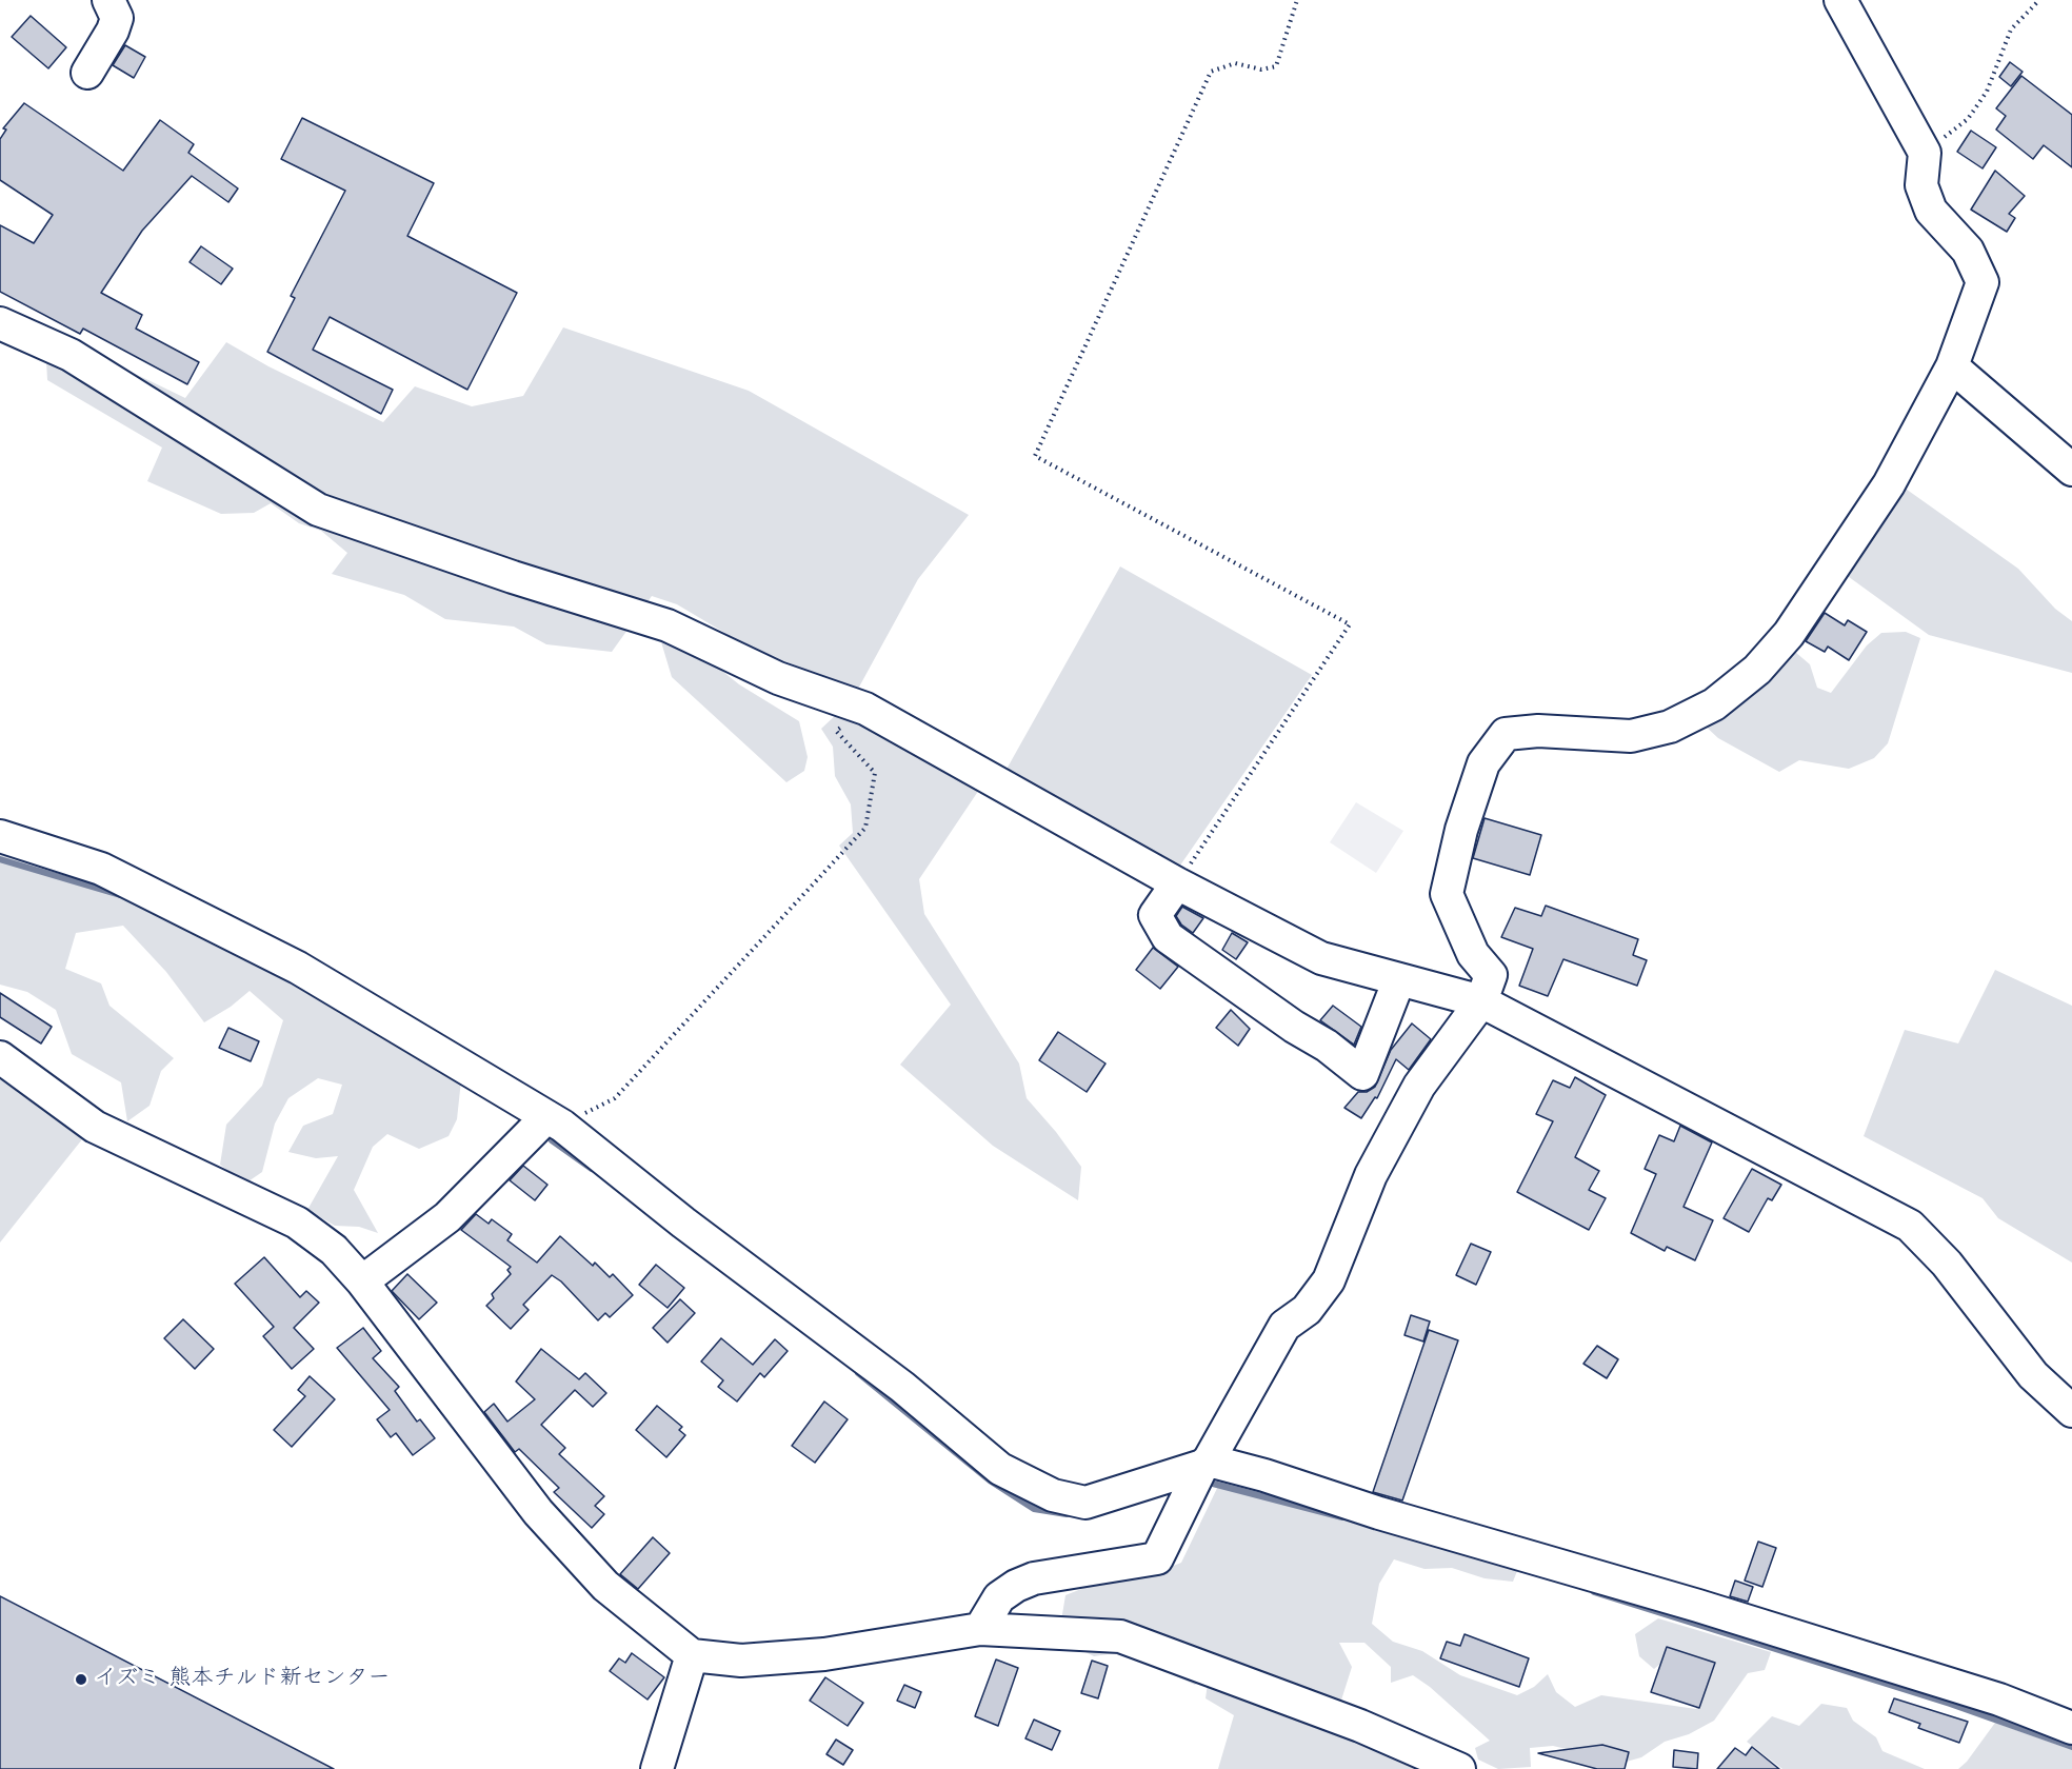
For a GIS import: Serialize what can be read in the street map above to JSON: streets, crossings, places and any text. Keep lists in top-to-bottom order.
{
  "places": ["イズミ 熊本チルド新センター"]
}
